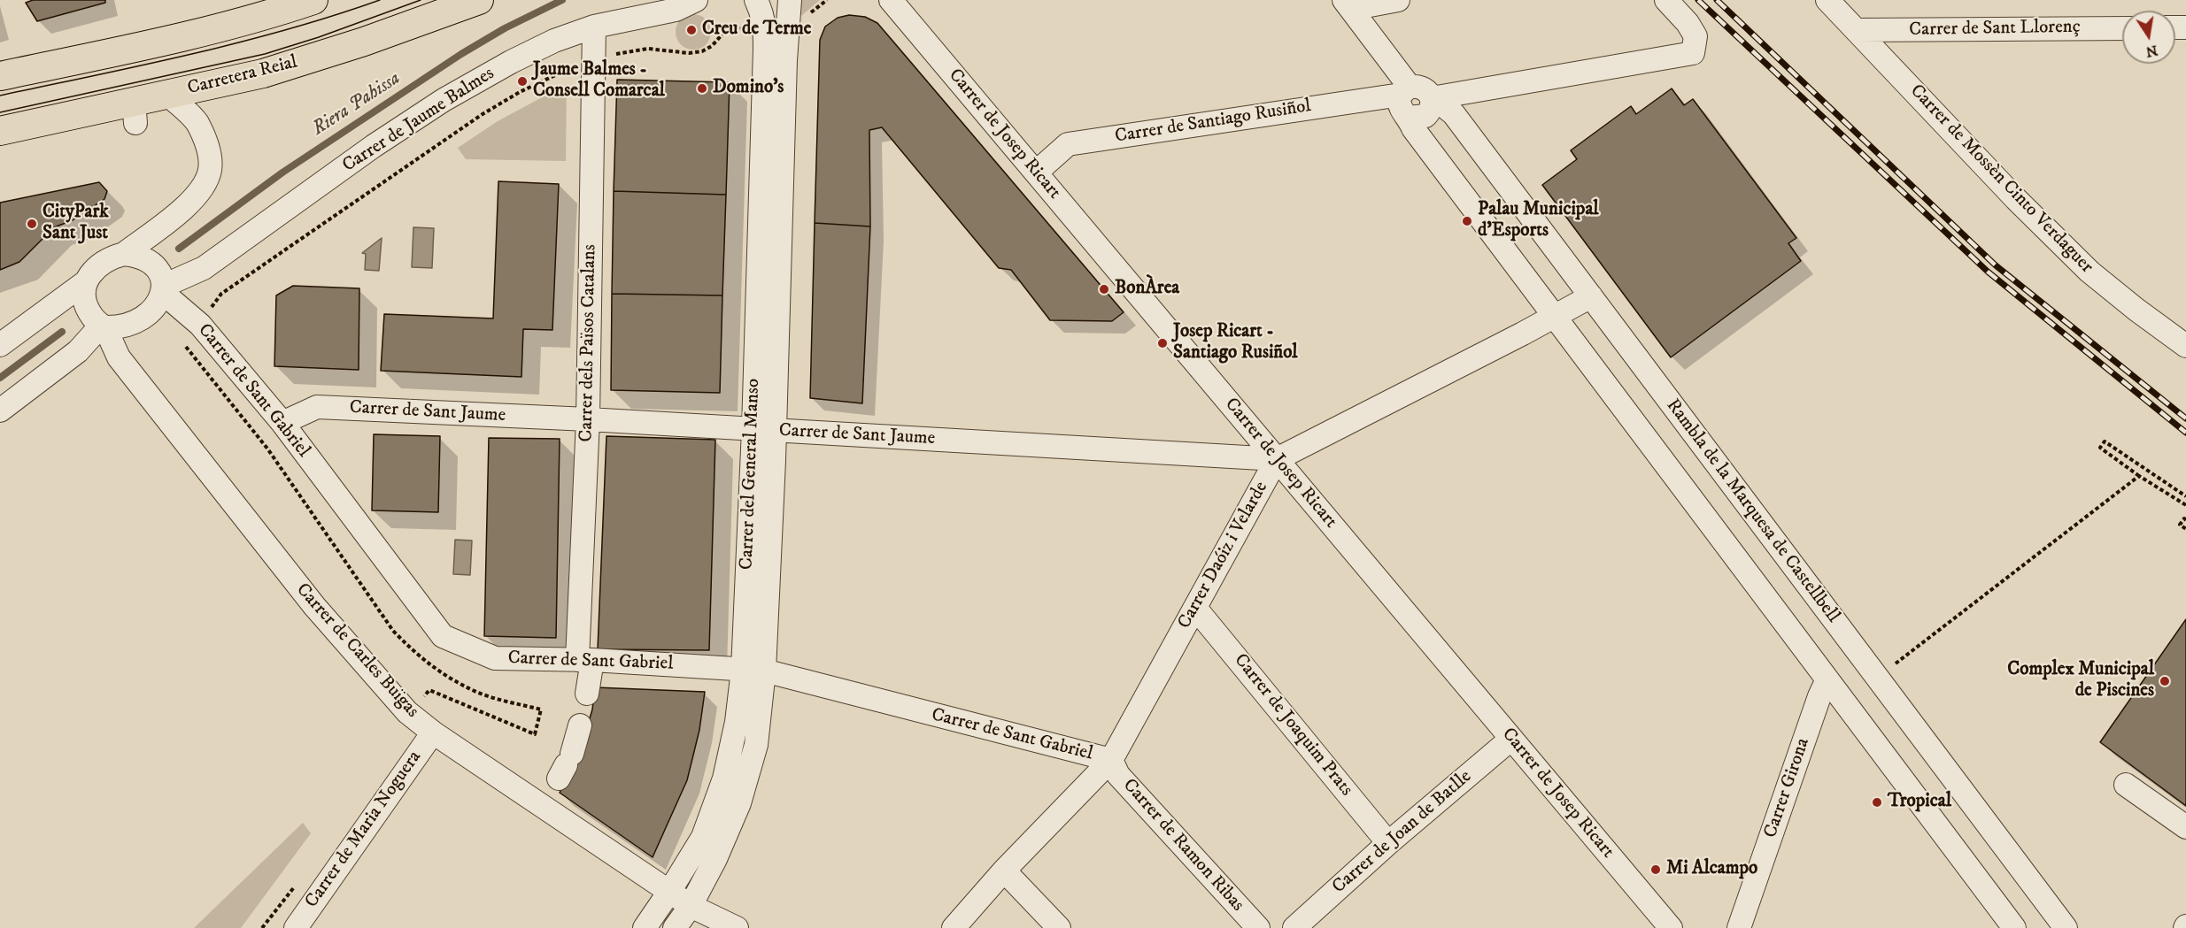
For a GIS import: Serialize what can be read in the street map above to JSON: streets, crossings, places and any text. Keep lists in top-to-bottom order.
{
  "streets": {
    "main road": ["Carretera Reial"],
    "street": [
      "Carrer de Sant Llorenç",
      "Carrer de Jaume Balmes",
      "Carrer de Santiago Rusiñol",
      "Carrer de Josep Ricart",
      "Carrer de Mossèn Cinto Verdaguer",
      "Carrer dels Països Catalans",
      "Carrer de Sant Gabriel",
      "Carrer de Sant Jaume",
      "Carrer del General Manso",
      "Rambla de la Marquesa de Castellbell",
      "Carrer Daóiz i Velarde",
      "Carrer de Carles Buïgas",
      "Carrer de Joaquim Prats",
      "Carrer Girona",
      "Carrer de Maria Noguera",
      "Carrer de Joan de Batlle",
      "Carrer de Ramon Ribas"
    ]
  },
  "crossings": [
    ["Carrer de Sant Llorenç", "Carrer de Mossèn Cinto Verdaguer"],
    ["Carrer de Jaume Balmes", "Carrer dels Països Catalans"],
    ["Carrer de Jaume Balmes", "Carrer de Sant Gabriel"],
    ["Carrer de Jaume Balmes", "Carrer de Carles Buïgas"],
    ["Carrer de Santiago Rusiñol", "Carrer de Josep Ricart"],
    ["Carrer de Santiago Rusiñol", "Rambla de la Marquesa de Castellbell"],
    ["Carrer de Josep Ricart", "Carrer de Sant Jaume"],
    ["Carrer de Josep Ricart", "Carrer Daóiz i Velarde"],
    ["Carrer de Josep Ricart", "Carrer de Joan de Batlle"],
    ["Carrer dels Països Catalans", "Carrer de Sant Gabriel"],
    ["Carrer dels Països Catalans", "Carrer de Sant Jaume"],
    ["Carrer dels Països Catalans", "Carrer de Carles Buïgas"],
    ["Carrer de Sant Gabriel", "Carrer de Sant Jaume"],
    ["Carrer de Sant Gabriel", "Carrer del General Manso"],
    ["Carrer de Sant Gabriel", "Carrer Daóiz i Velarde"],
    ["Carrer de Sant Gabriel", "Carrer de Carles Buïgas"],
    ["Carrer de Sant Gabriel", "Carrer de Ramon Ribas"],
    ["Carrer de Sant Jaume", "Carrer del General Manso"],
    ["Carrer de Sant Jaume", "Carrer Daóiz i Velarde"],
    ["Carrer del General Manso", "Carrer de Carles Buïgas"],
    ["Rambla de la Marquesa de Castellbell", "Carrer Daóiz i Velarde"],
    ["Rambla de la Marquesa de Castellbell", "Carrer Girona"],
    ["Carrer Daóiz i Velarde", "Carrer de Joaquim Prats"],
    ["Carrer Daóiz i Velarde", "Carrer de Ramon Ribas"],
    ["Carrer de Carles Buïgas", "Carrer de Maria Noguera"],
    ["Carrer de Joaquim Prats", "Carrer de Joan de Batlle"]
  ],
  "water": ["Riera Pahissa"],
  "places": [
    "Creu de Terme",
    "Jaume Balmes - Consell Comarcal",
    "Domino's",
    "Palau Municipal d'Esports",
    "CityPark Sant Just",
    "BonÀrea",
    "Josep Ricart - Santiago Rusiñol",
    "Complex Municipal de Piscines",
    "Tropical",
    "Mi Alcampo"
  ],
  "north": "bottom"
}
